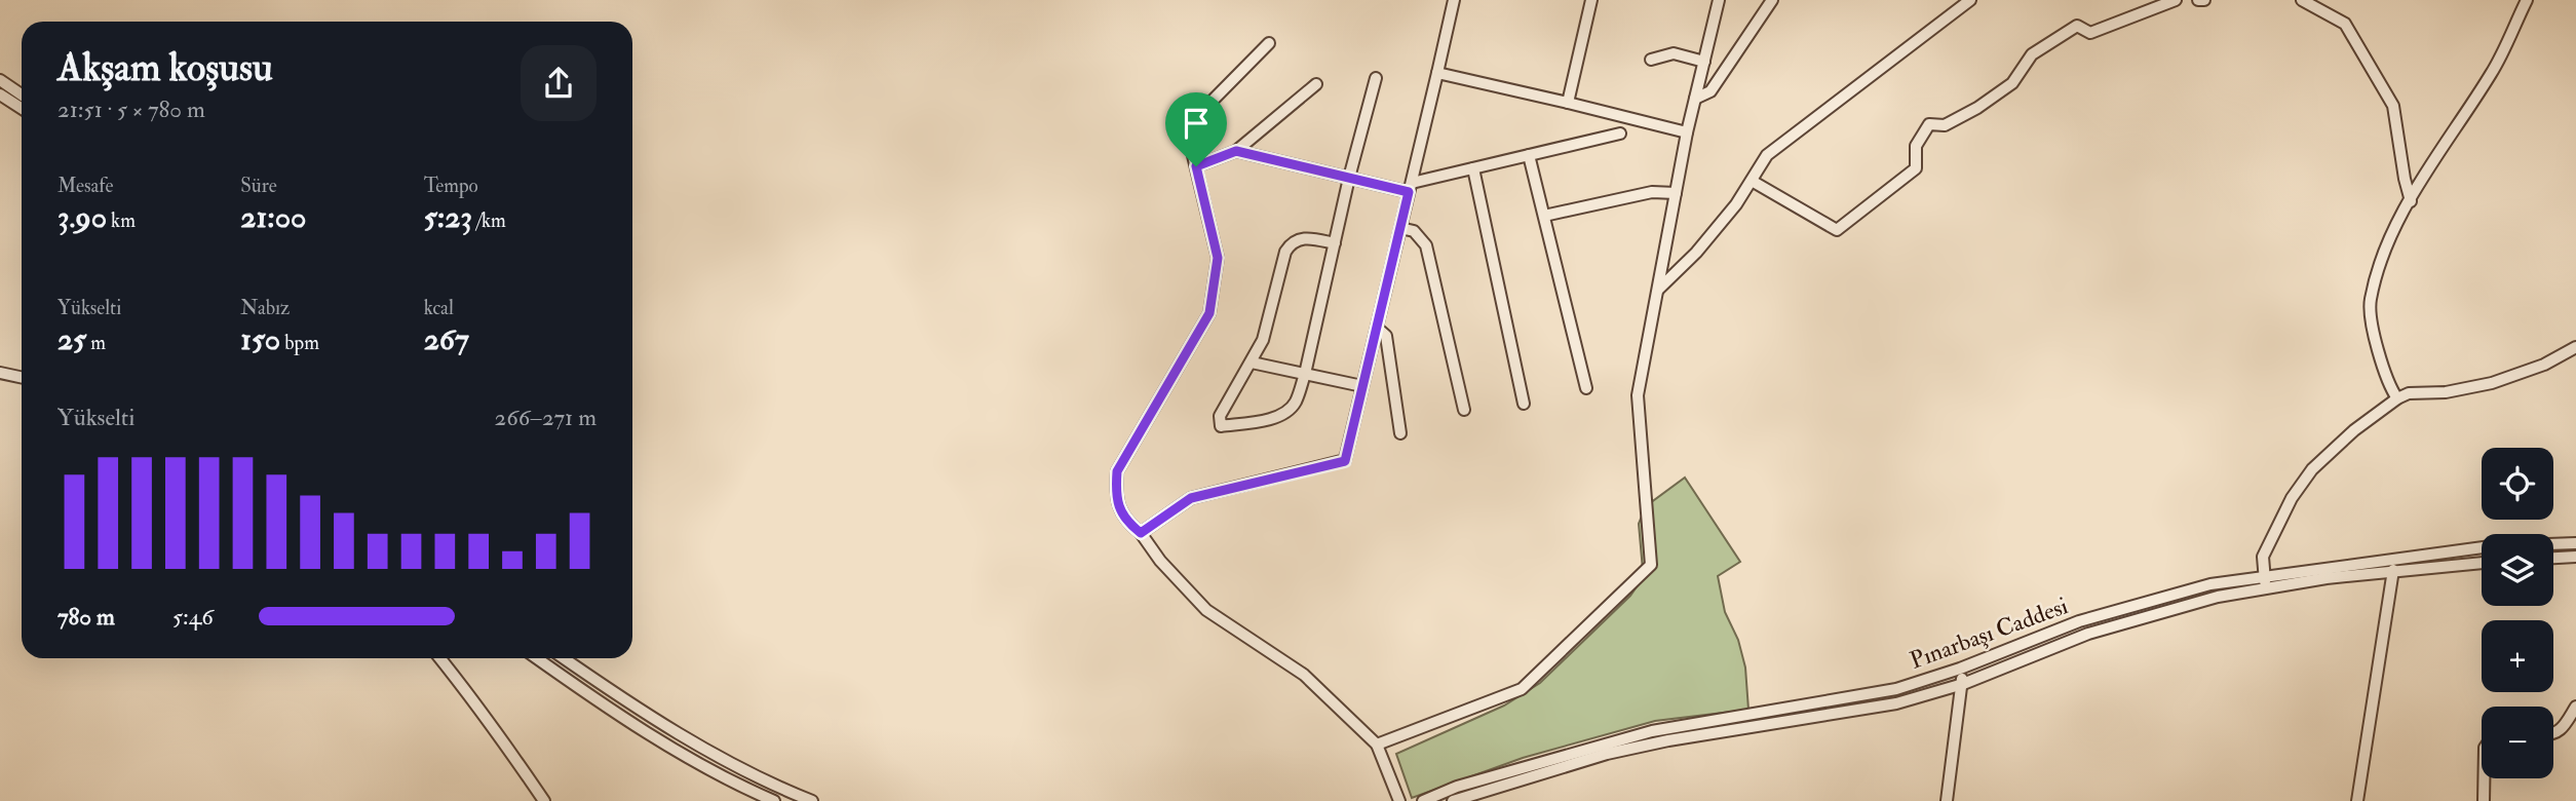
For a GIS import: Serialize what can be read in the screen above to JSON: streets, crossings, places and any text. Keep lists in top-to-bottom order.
{
  "streets": {
    "street": ["Pınarbaşı Caddesi"]
  },
  "page": {
    "heading": ["Akşam koşusu", "21:51 · 5 × 780 m"],
    "stats": [
      ["Mesafe", "3.90 km"],
      ["Süre", "21:00"],
      ["Tempo", "5:23 /km"],
      ["Yükselti", "25 m"],
      ["Nabız", "150 bpm"],
      ["kcal", "267"]
    ],
    "chart": ["Yükselti", "266–271 m"],
    "map_buttons": ["+", "−"],
    "list": [
      {
        "name": "780 m",
        "note": "5:46"
      }
    ]
  }
}
